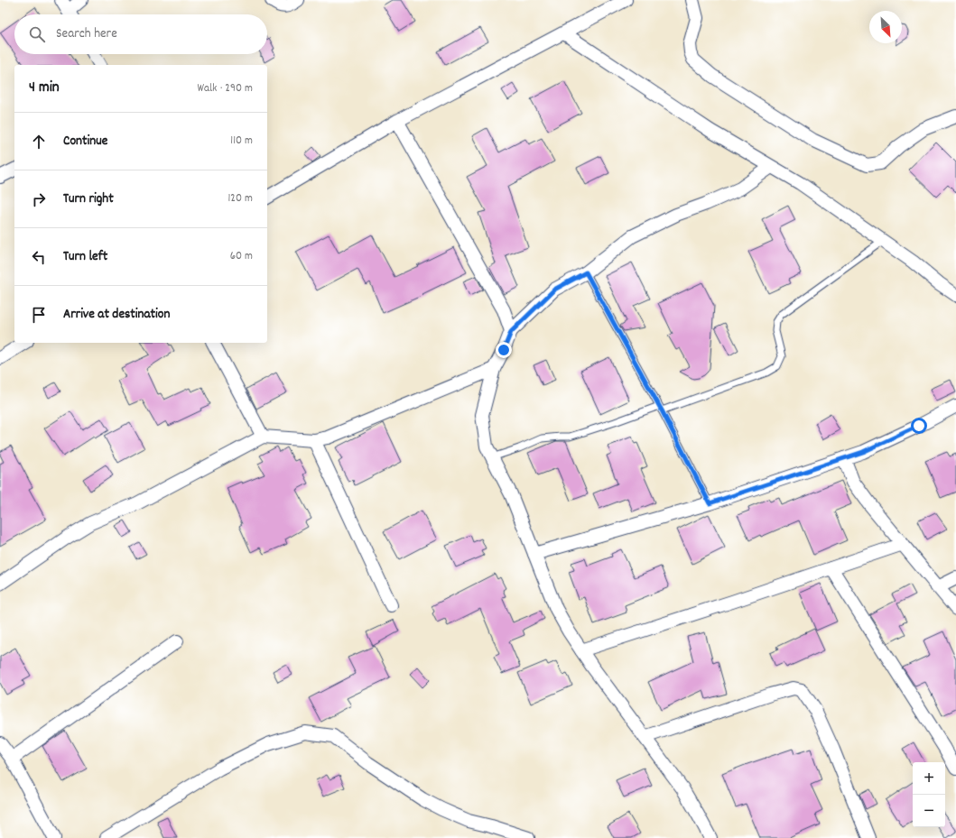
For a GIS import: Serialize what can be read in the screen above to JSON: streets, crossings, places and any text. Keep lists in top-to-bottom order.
{
  "north": "bottom right",
  "page": {
    "search": "Search here",
    "heading": ["4 min", "Walk · 290 m"],
    "list": [
      ["Continue", "110 m"],
      ["Turn right", "120 m"],
      ["Turn left", "60 m"],
      "Arrive at destination"
    ],
    "map_buttons": ["+", "−"]
  }
}
